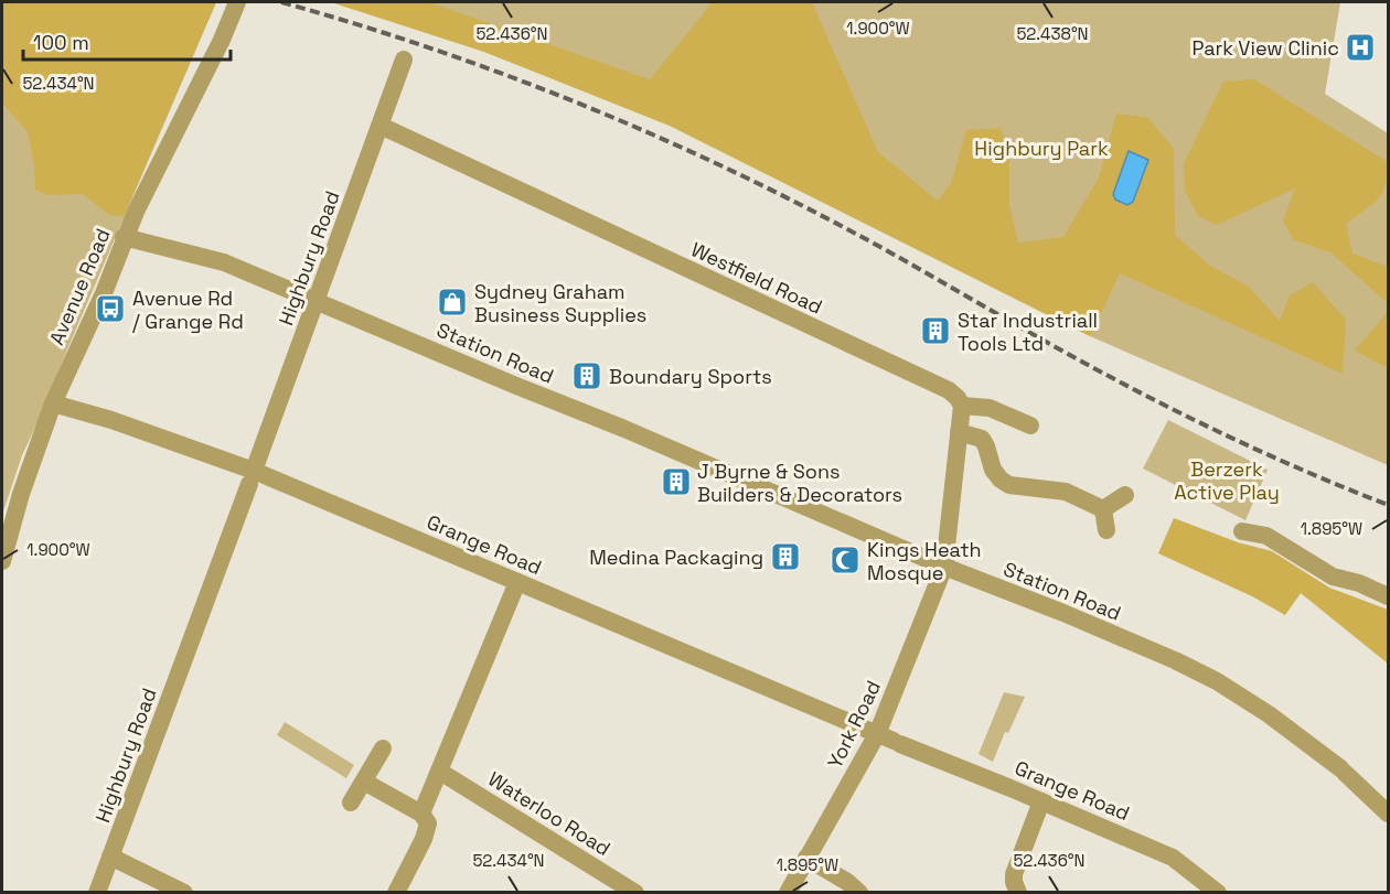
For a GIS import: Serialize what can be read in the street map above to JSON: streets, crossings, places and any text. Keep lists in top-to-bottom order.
{
  "streets": {
    "street": [
      "Highbury Road",
      "Westfield Road",
      "Avenue Road",
      "Station Road",
      "Grange Road",
      "York Road",
      "Waterloo Road"
    ]
  },
  "crossings": [
    ["Highbury Road", "Westfield Road"],
    ["Highbury Road", "Station Road"],
    ["Highbury Road", "Grange Road"],
    ["Avenue Road", "Station Road"],
    ["Avenue Road", "Grange Road"],
    ["Station Road", "York Road"],
    ["Grange Road", "York Road"]
  ],
  "parks": ["Highbury Park", "Berzerk Active Play"],
  "places": {
    "hospital": ["Park View Clinic"],
    "shop": ["Sydney Graham Business Supplies"],
    "bus stop": ["Avenue Rd / Grange Rd"],
    "building": [
      "Star Industriall Tools Ltd",
      "Boundary Sports",
      "J Byrne & Sons Builders & Decorators",
      "Medina Packaging"
    ],
    "mosque": ["Kings Heath Mosque"]
  },
  "scale_bar": "100 m",
  "coordinates": [
    "1.900°W",
    "52.436°N",
    "52.438°N",
    "52.434°N",
    "1.895°W"
  ]
}
